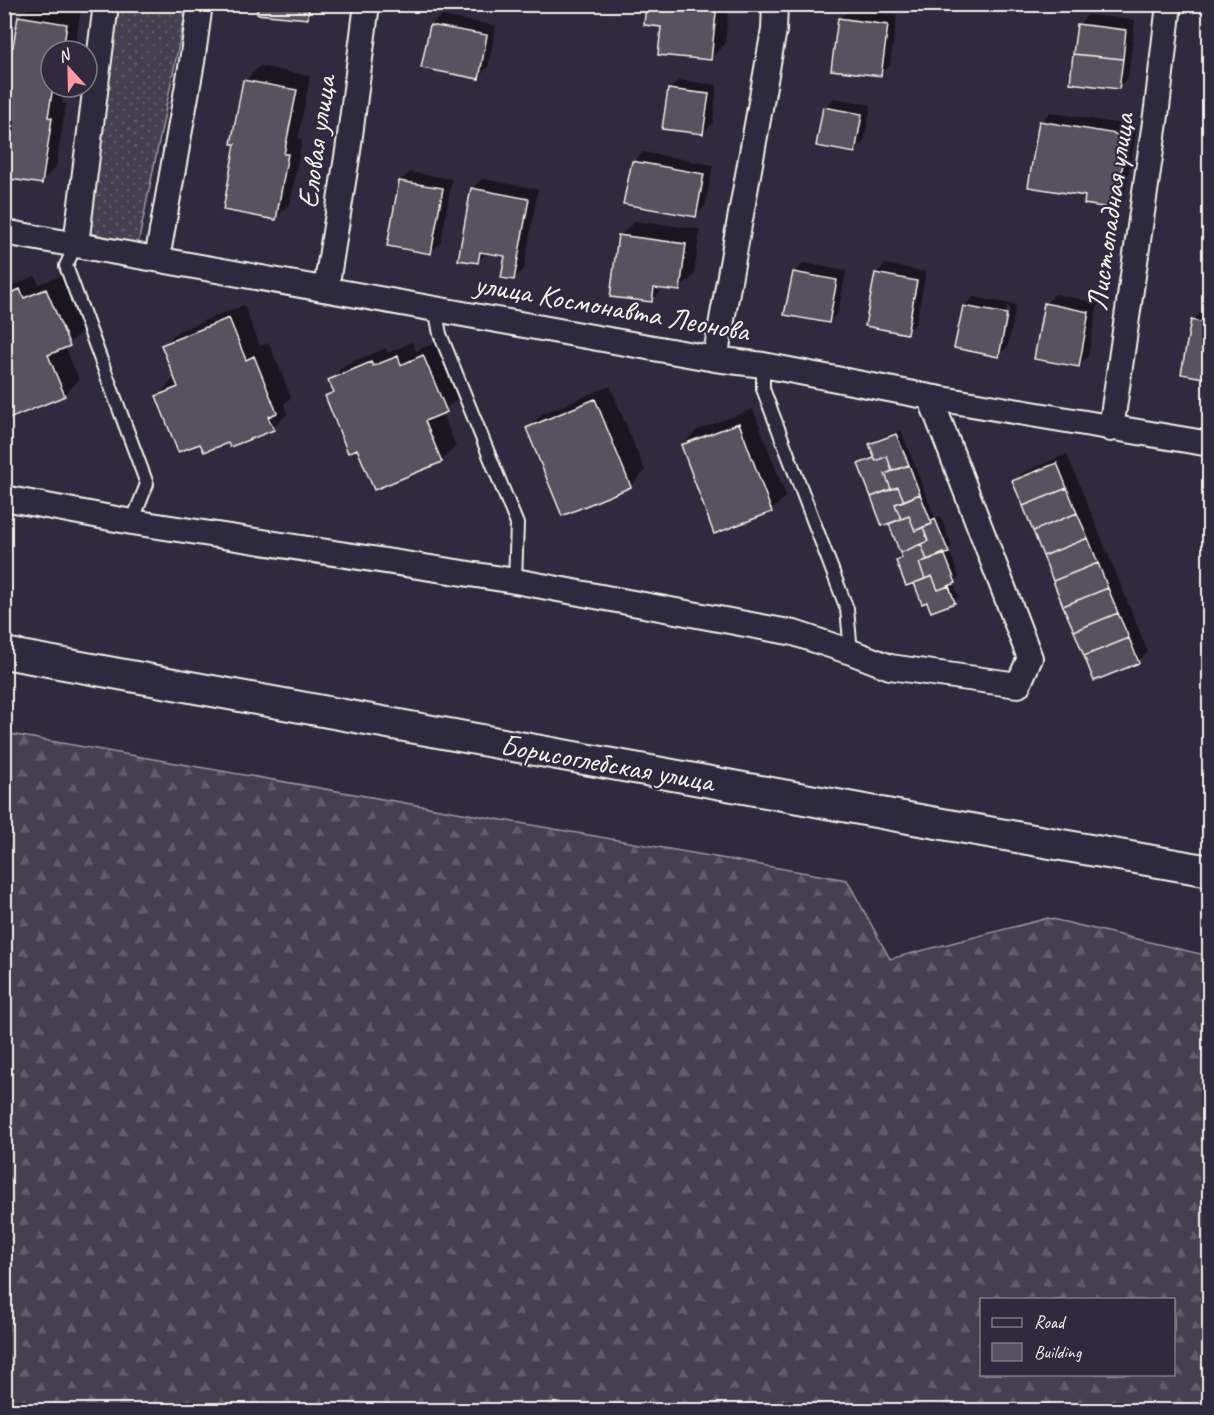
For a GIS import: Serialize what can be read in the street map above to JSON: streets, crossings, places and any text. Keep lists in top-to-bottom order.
{
  "streets": {
    "street": [
      "Еловая улица",
      "Листопадная улица",
      "улица Космонавта Леонова",
      "Борисоглебская улица"
    ]
  },
  "crossings": [
    ["Еловая улица", "улица Космонавта Леонова"],
    ["Листопадная улица", "улица Космонавта Леонова"]
  ],
  "legend": ["Road", "Building"],
  "north": "top"
}
